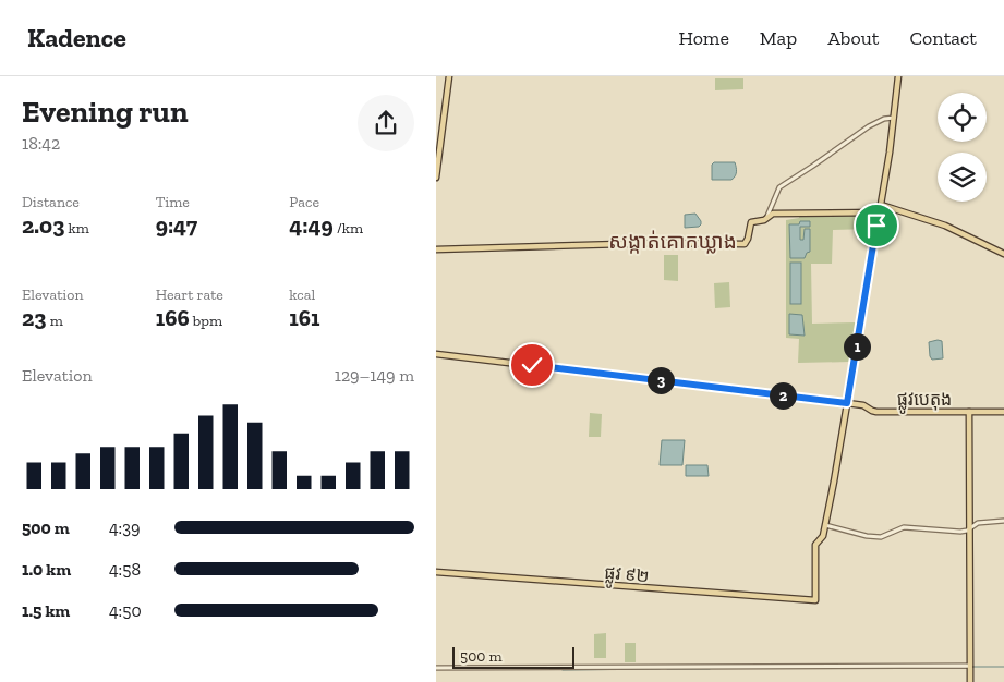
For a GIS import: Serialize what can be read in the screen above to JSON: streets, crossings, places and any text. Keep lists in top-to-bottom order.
{
  "streets": {
    "main road": ["ផ្លូវបេតុង", "ផ្លូវ ៩២"]
  },
  "districts": ["សង្កាត់គោកឃ្លាង"],
  "scale_bar": "500 m",
  "page": {
    "header": "Kadence",
    "nav": [
      "Home",
      "Map",
      "About",
      "Contact"
    ],
    "heading": ["Evening run", "18:42"],
    "stats": [
      ["Distance", "2.03 km"],
      ["Time", "9:47"],
      ["Pace", "4:49 /km"],
      ["Elevation", "23 m"],
      ["Heart rate", "166 bpm"],
      ["kcal", "161"]
    ],
    "pins": ["1", "3", "2"],
    "chart": ["Elevation", "129–149 m"],
    "list": [
      {
        "name": "500 m",
        "note": "4:39"
      },
      {
        "name": "1.0 km",
        "note": "4:58"
      },
      {
        "name": "1.5 km",
        "note": "4:50"
      }
    ],
    "scale": "500 m"
  }
}
